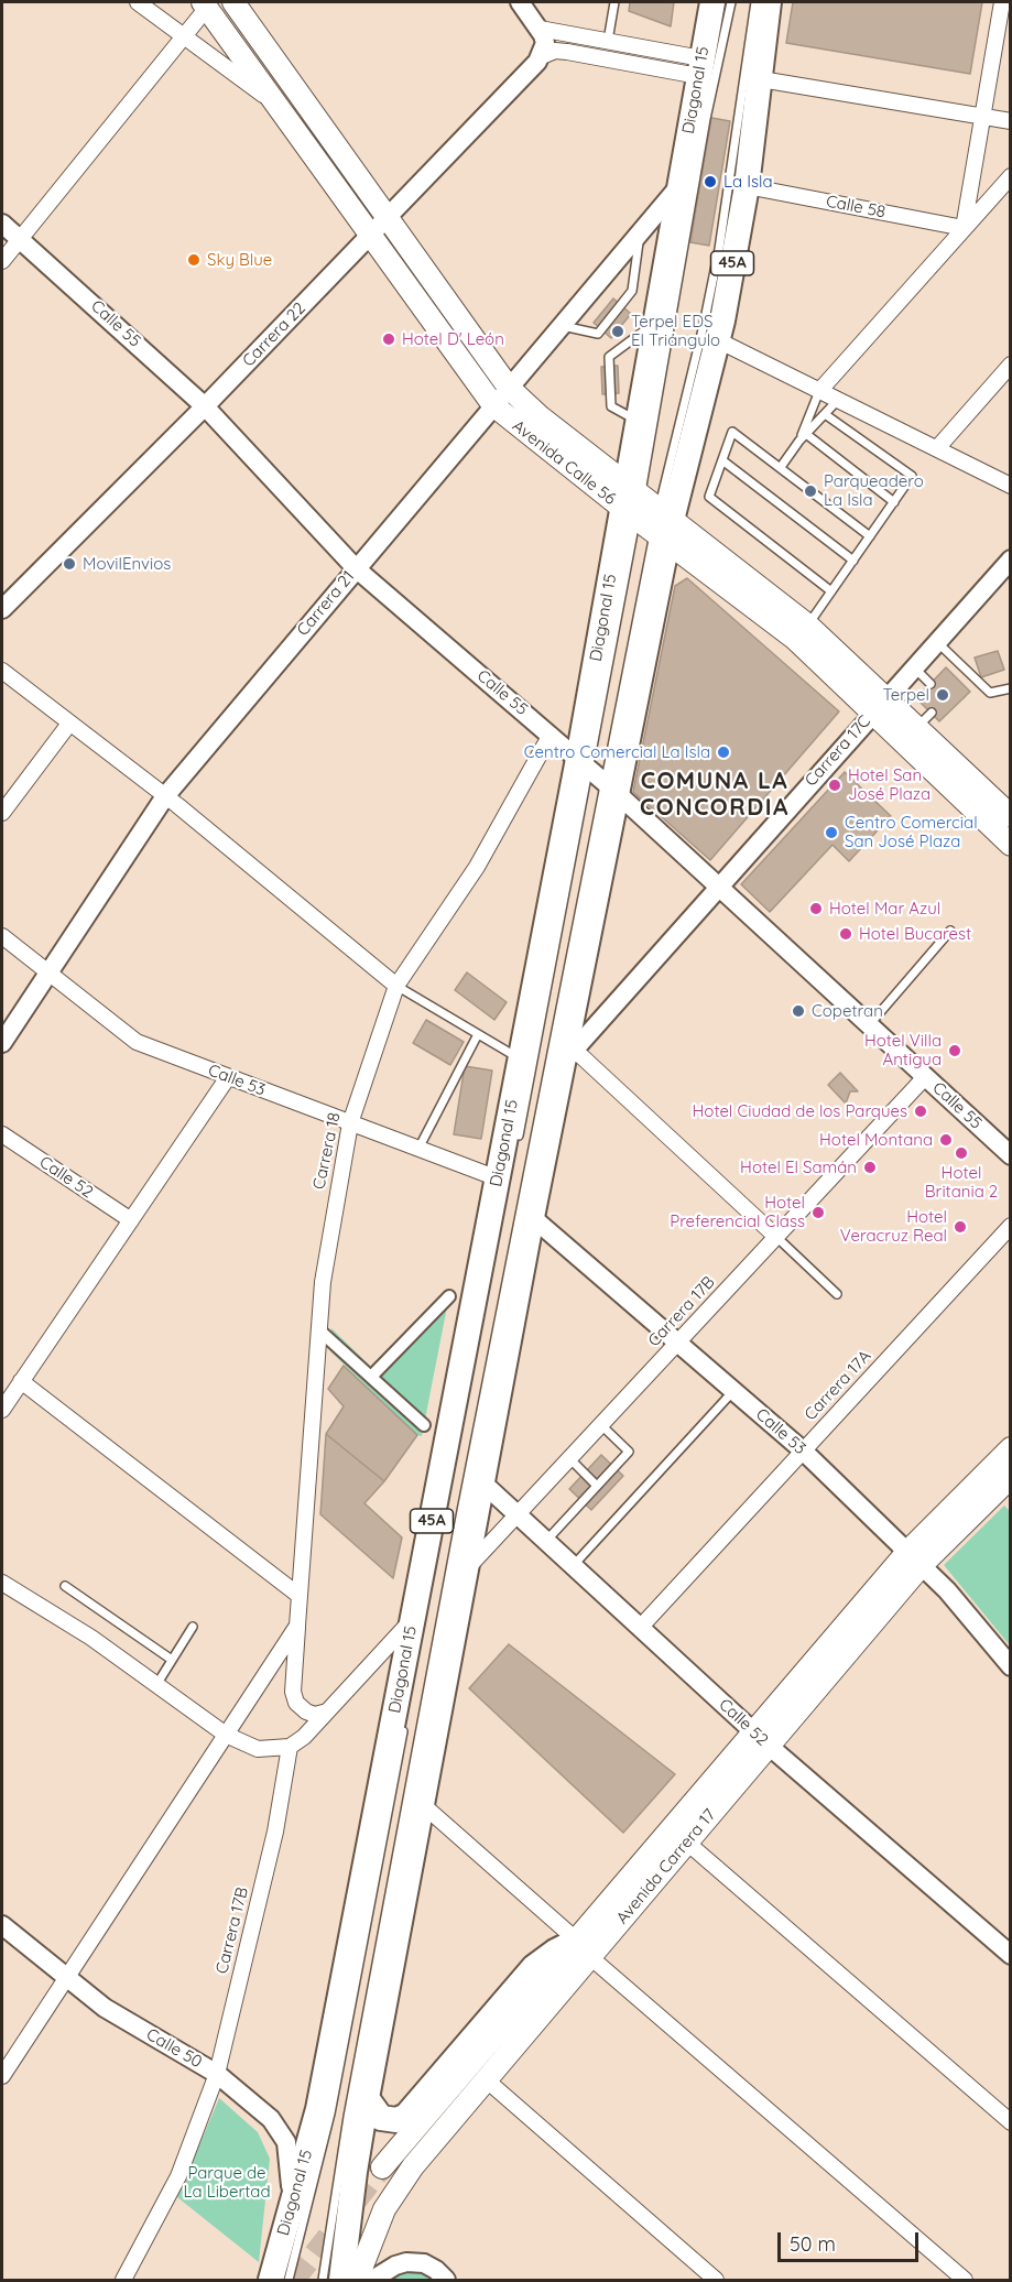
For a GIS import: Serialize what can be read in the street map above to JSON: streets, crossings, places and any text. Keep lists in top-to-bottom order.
{
  "streets": {
    "main road": [
      "Diagonal 15",
      "45A",
      "Avenida Calle 56",
      "Avenida Carrera 17"
    ],
    "street": [
      "Calle 58",
      "Calle 55",
      "Carrera 22",
      "Carrera 21",
      "Carrera 17C",
      "Calle 53",
      "Carrera 18",
      "Calle 52",
      "Carrera 17B",
      "Carrera 17A",
      "Calle 50"
    ]
  },
  "crossings": [
    ["Diagonal 15", "Calle 58"],
    ["Diagonal 15", "Calle 55"],
    ["Diagonal 15", "Avenida Calle 56"],
    ["Diagonal 15", "Carrera 21"],
    ["Diagonal 15", "Carrera 17C"],
    ["Diagonal 15", "Calle 53"],
    ["Diagonal 15", "Calle 52"],
    ["Diagonal 15", "Carrera 17B"],
    ["Diagonal 15", "Calle 50"],
    ["Calle 55", "Carrera 22"],
    ["Calle 55", "Carrera 21"],
    ["Calle 55", "Carrera 17C"],
    ["Calle 55", "Carrera 18"],
    ["Calle 55", "Carrera 17B"],
    ["Carrera 22", "Avenida Calle 56"],
    ["Avenida Calle 56", "Carrera 21"],
    ["Avenida Calle 56", "Carrera 17C"],
    ["Carrera 21", "Calle 53"],
    ["Calle 53", "Carrera 18"],
    ["Calle 53", "Carrera 17B"],
    ["Calle 53", "Carrera 17A"],
    ["Calle 53", "Avenida Carrera 17"],
    ["Carrera 18", "Calle 50"],
    ["Calle 52", "Carrera 17B"],
    ["Calle 52", "Carrera 17A"],
    ["Calle 52", "Avenida Carrera 17"],
    ["Carrera 17B", "Calle 50"]
  ],
  "districts": ["COMUNA LA CONCORDIA"],
  "parks": ["Parque de La Libertad"],
  "places": [
    "La Isla",
    "Sky Blue",
    "Terpel EDS El Triángulo",
    "Hotel D' León",
    "Parqueadero La Isla",
    "MovilEnvios",
    "Terpel",
    "Centro Comercial La Isla",
    "Hotel San José Plaza",
    "Centro Comercial San José Plaza",
    "Hotel Mar Azul",
    "Hotel Bucarest",
    "Copetran",
    "Hotel Villa Antigua",
    "Hotel Ciudad de los Parques",
    "Hotel Montana",
    "Hotel Britania 2",
    "Hotel El Samán",
    "Hotel Preferencial Class",
    "Hotel Veracruz Real"
  ],
  "scale_bar": "50 m"
}
